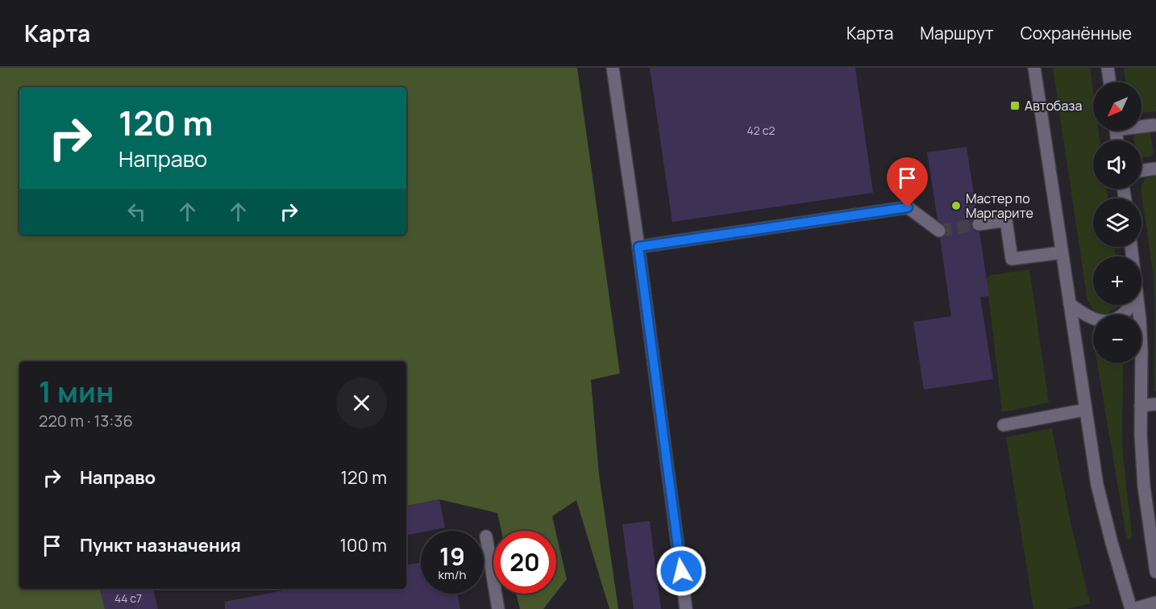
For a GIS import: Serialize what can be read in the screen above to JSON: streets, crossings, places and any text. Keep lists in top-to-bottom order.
{
  "places": {
    "transit": ["Автобаза"],
    "other": ["Мастер по Маргарите"]
  },
  "house_numbers": ["42 с2", "44 с7"],
  "north": "bottom left",
  "page": {
    "header": "Карта",
    "nav": ["Карта", "Маршрут", "Сохранённые"],
    "map_buttons": ["+", "−"],
    "turn": ["120 m", "Направо"],
    "heading": ["1 мин", "220 m · 13:36"],
    "list": [
      {
        "name": "Направо",
        "value": "120 m"
      },
      {
        "name": "Пункт назначения",
        "value": "100 m"
      }
    ],
    "speed": "19 km/h",
    "limit": "20"
  }
}
